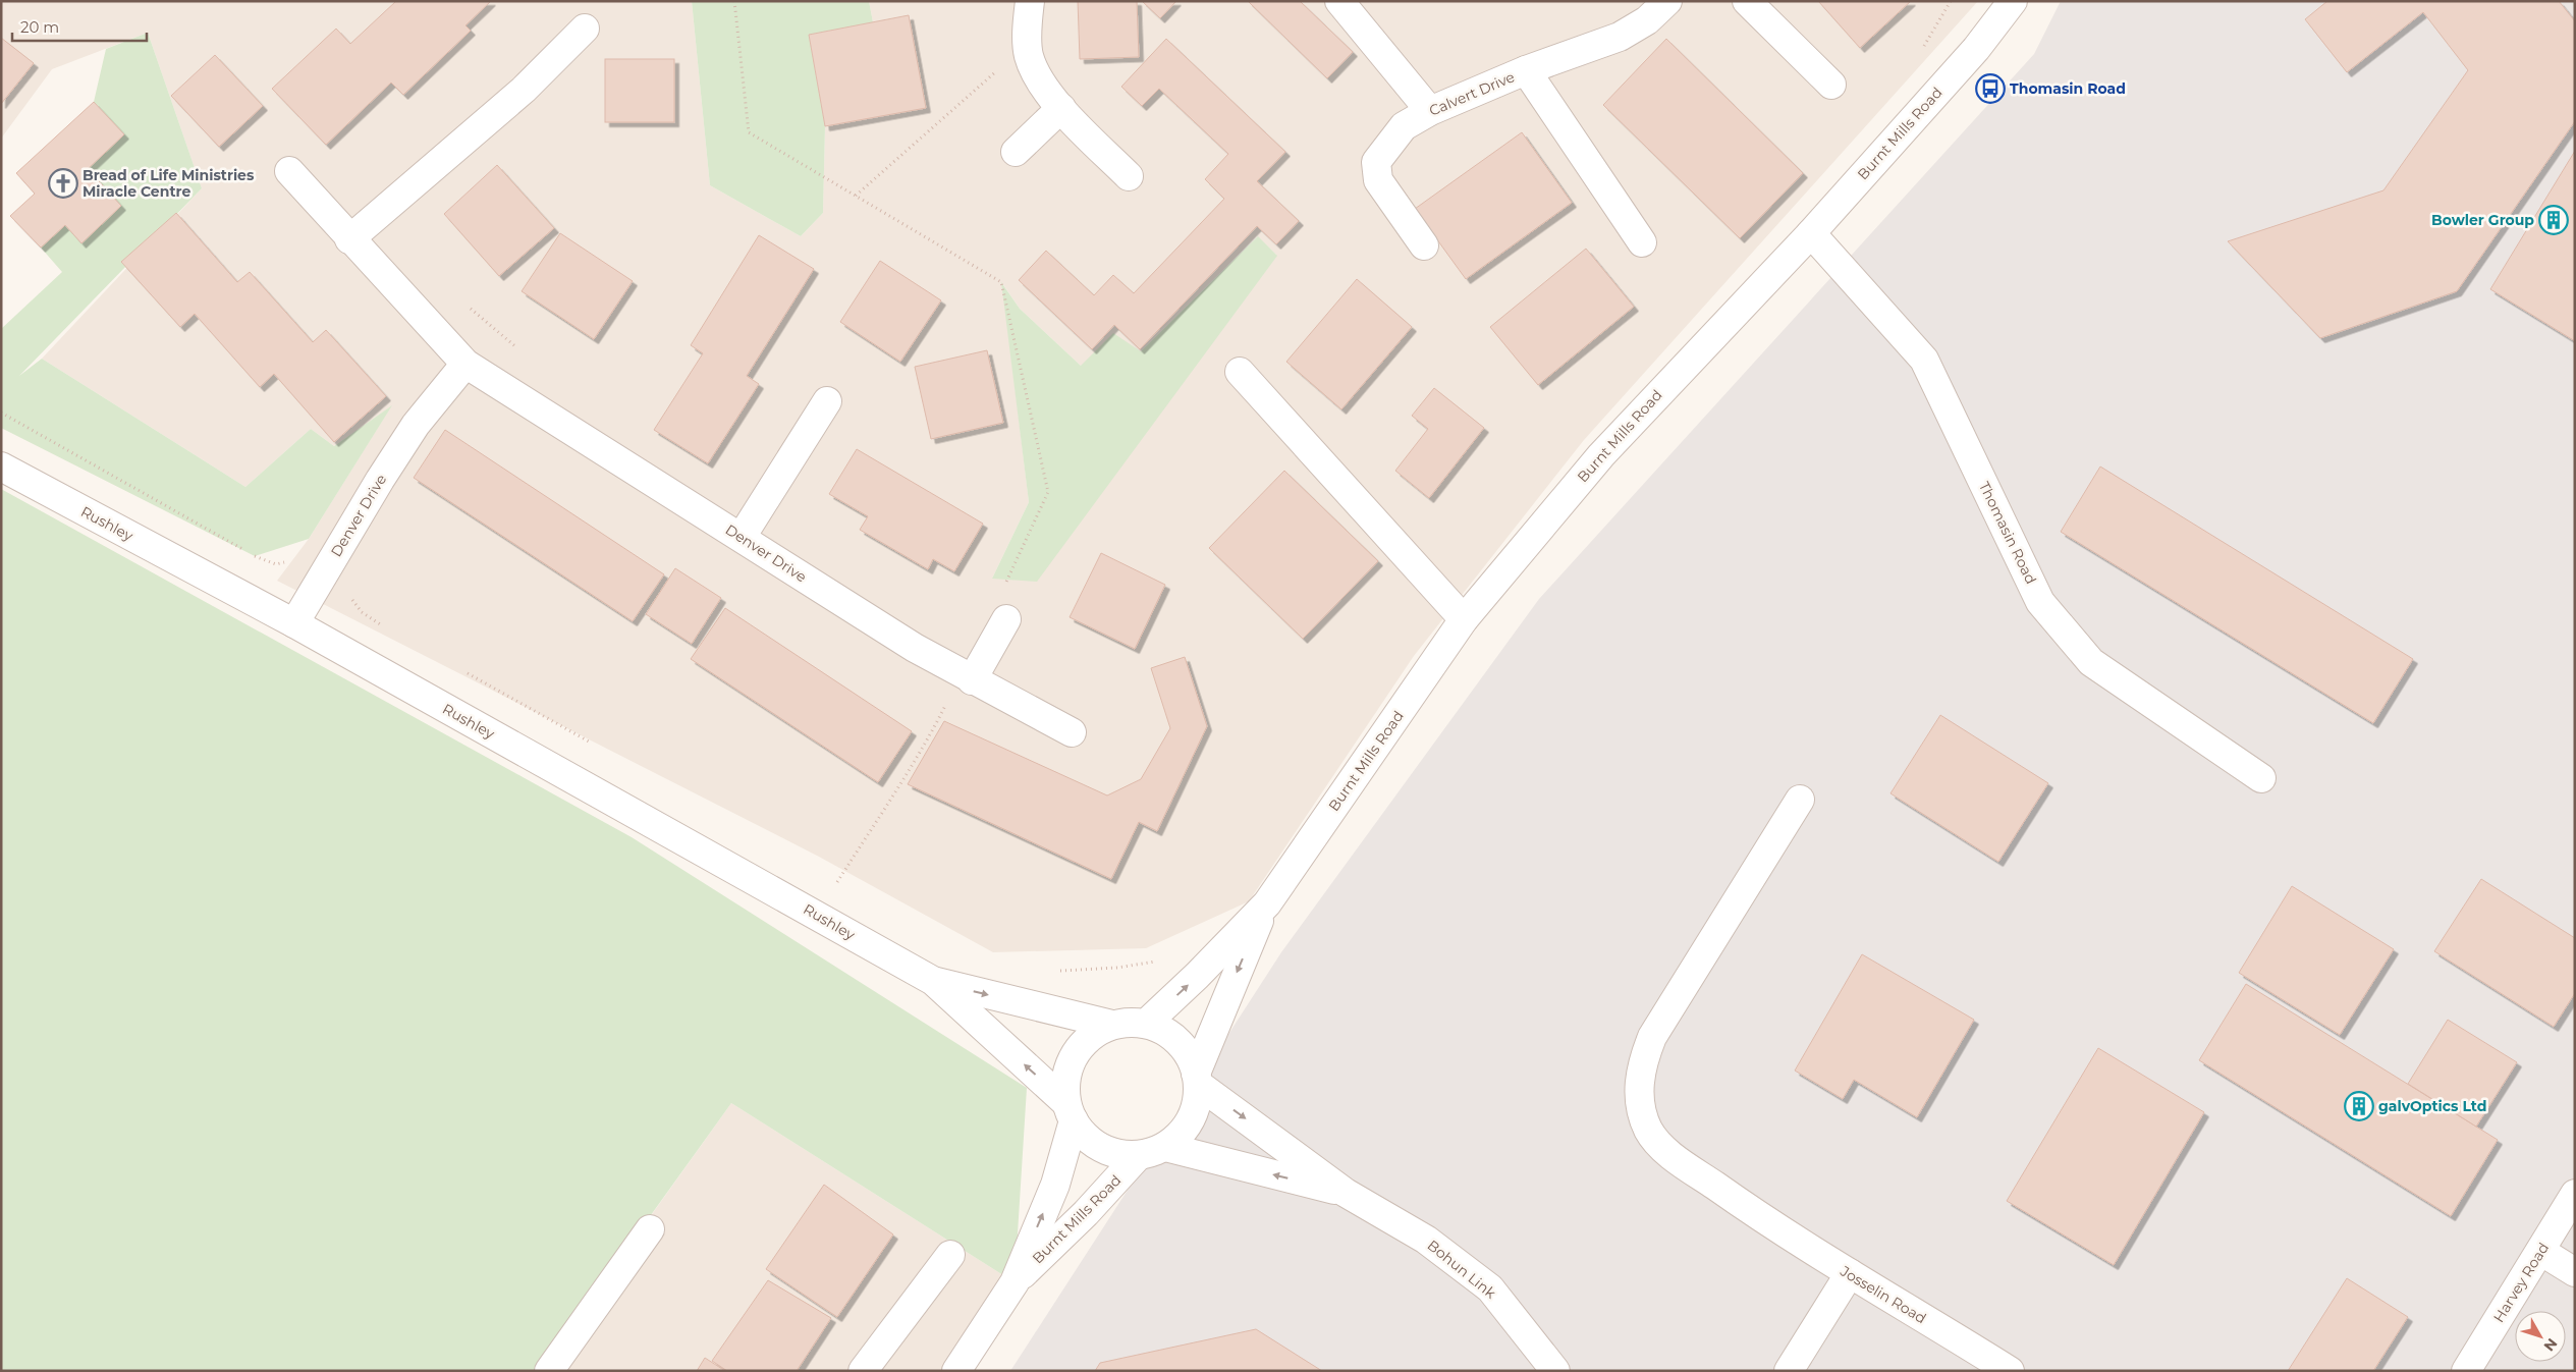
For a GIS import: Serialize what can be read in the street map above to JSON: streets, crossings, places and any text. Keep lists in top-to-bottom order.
{
  "streets": {
    "street": [
      "Calvert Drive",
      "Burnt Mills Road",
      "Denver Drive",
      "Rushley",
      "Thomasin Road",
      "Bohun Link",
      "Harvey Road",
      "Josselin Road"
    ]
  },
  "crossings": [
    ["Burnt Mills Road", "Rushley"],
    ["Burnt Mills Road", "Thomasin Road"],
    ["Denver Drive", "Rushley"]
  ],
  "places": {
    "bus stop": ["Thomasin Road"],
    "church": ["Bread of Life Ministries Miracle Centre"],
    "building": ["Bowler Group", "galvOptics Ltd"]
  },
  "scale_bar": "20 m",
  "north": "bottom right"
}
